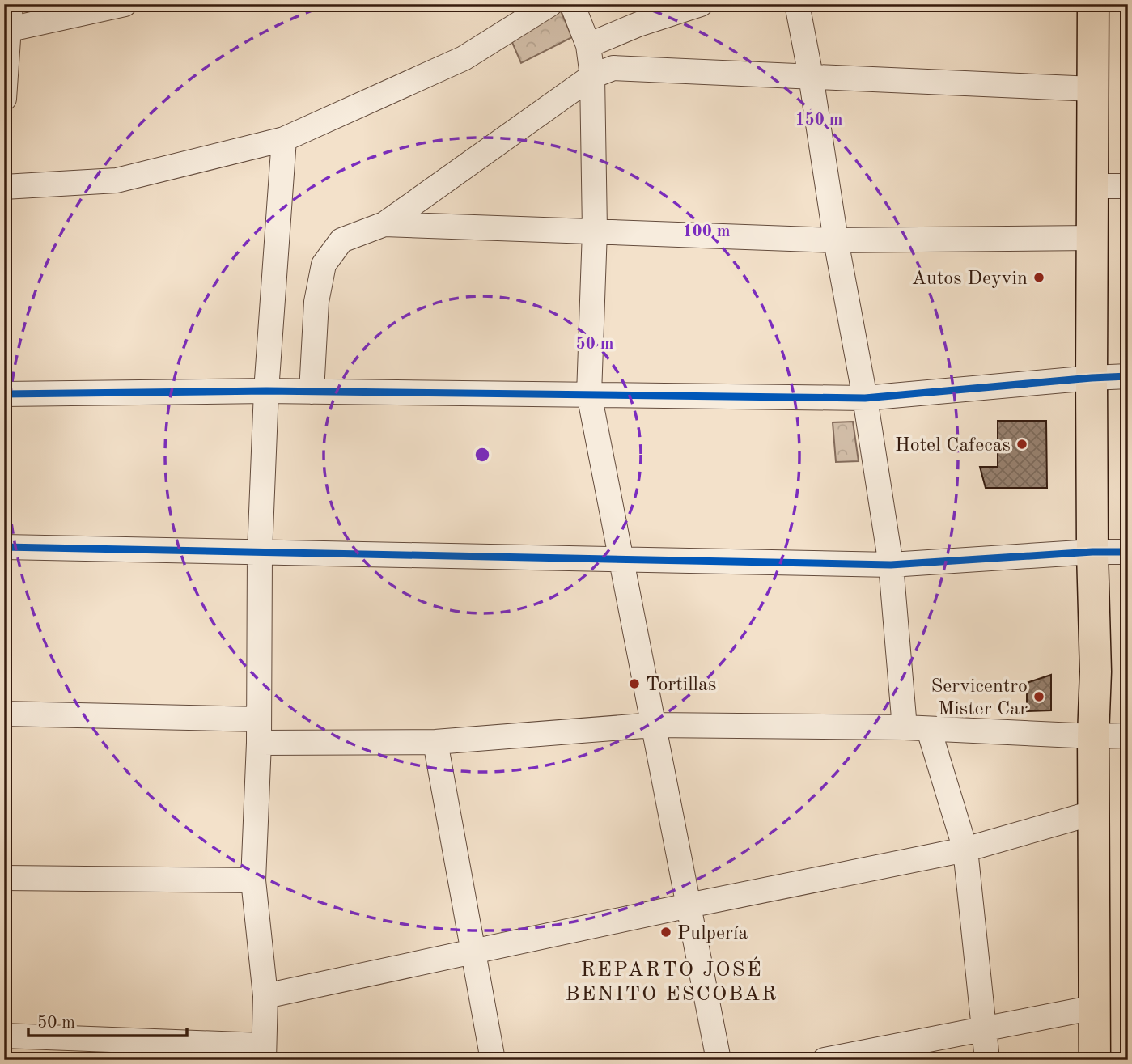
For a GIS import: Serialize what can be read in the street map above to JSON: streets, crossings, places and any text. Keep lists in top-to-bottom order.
{
  "districts": ["REPARTO JOSÉ BENITO ESCOBAR"],
  "places": [
    "Autos Deyvin",
    "Hotel Cafecas",
    "Tortillas",
    "Servicentro Mister Car",
    "Pulpería"
  ],
  "scale_bar": "50 m",
  "rings": ["150 m", "100 m", "50 m"]
}
